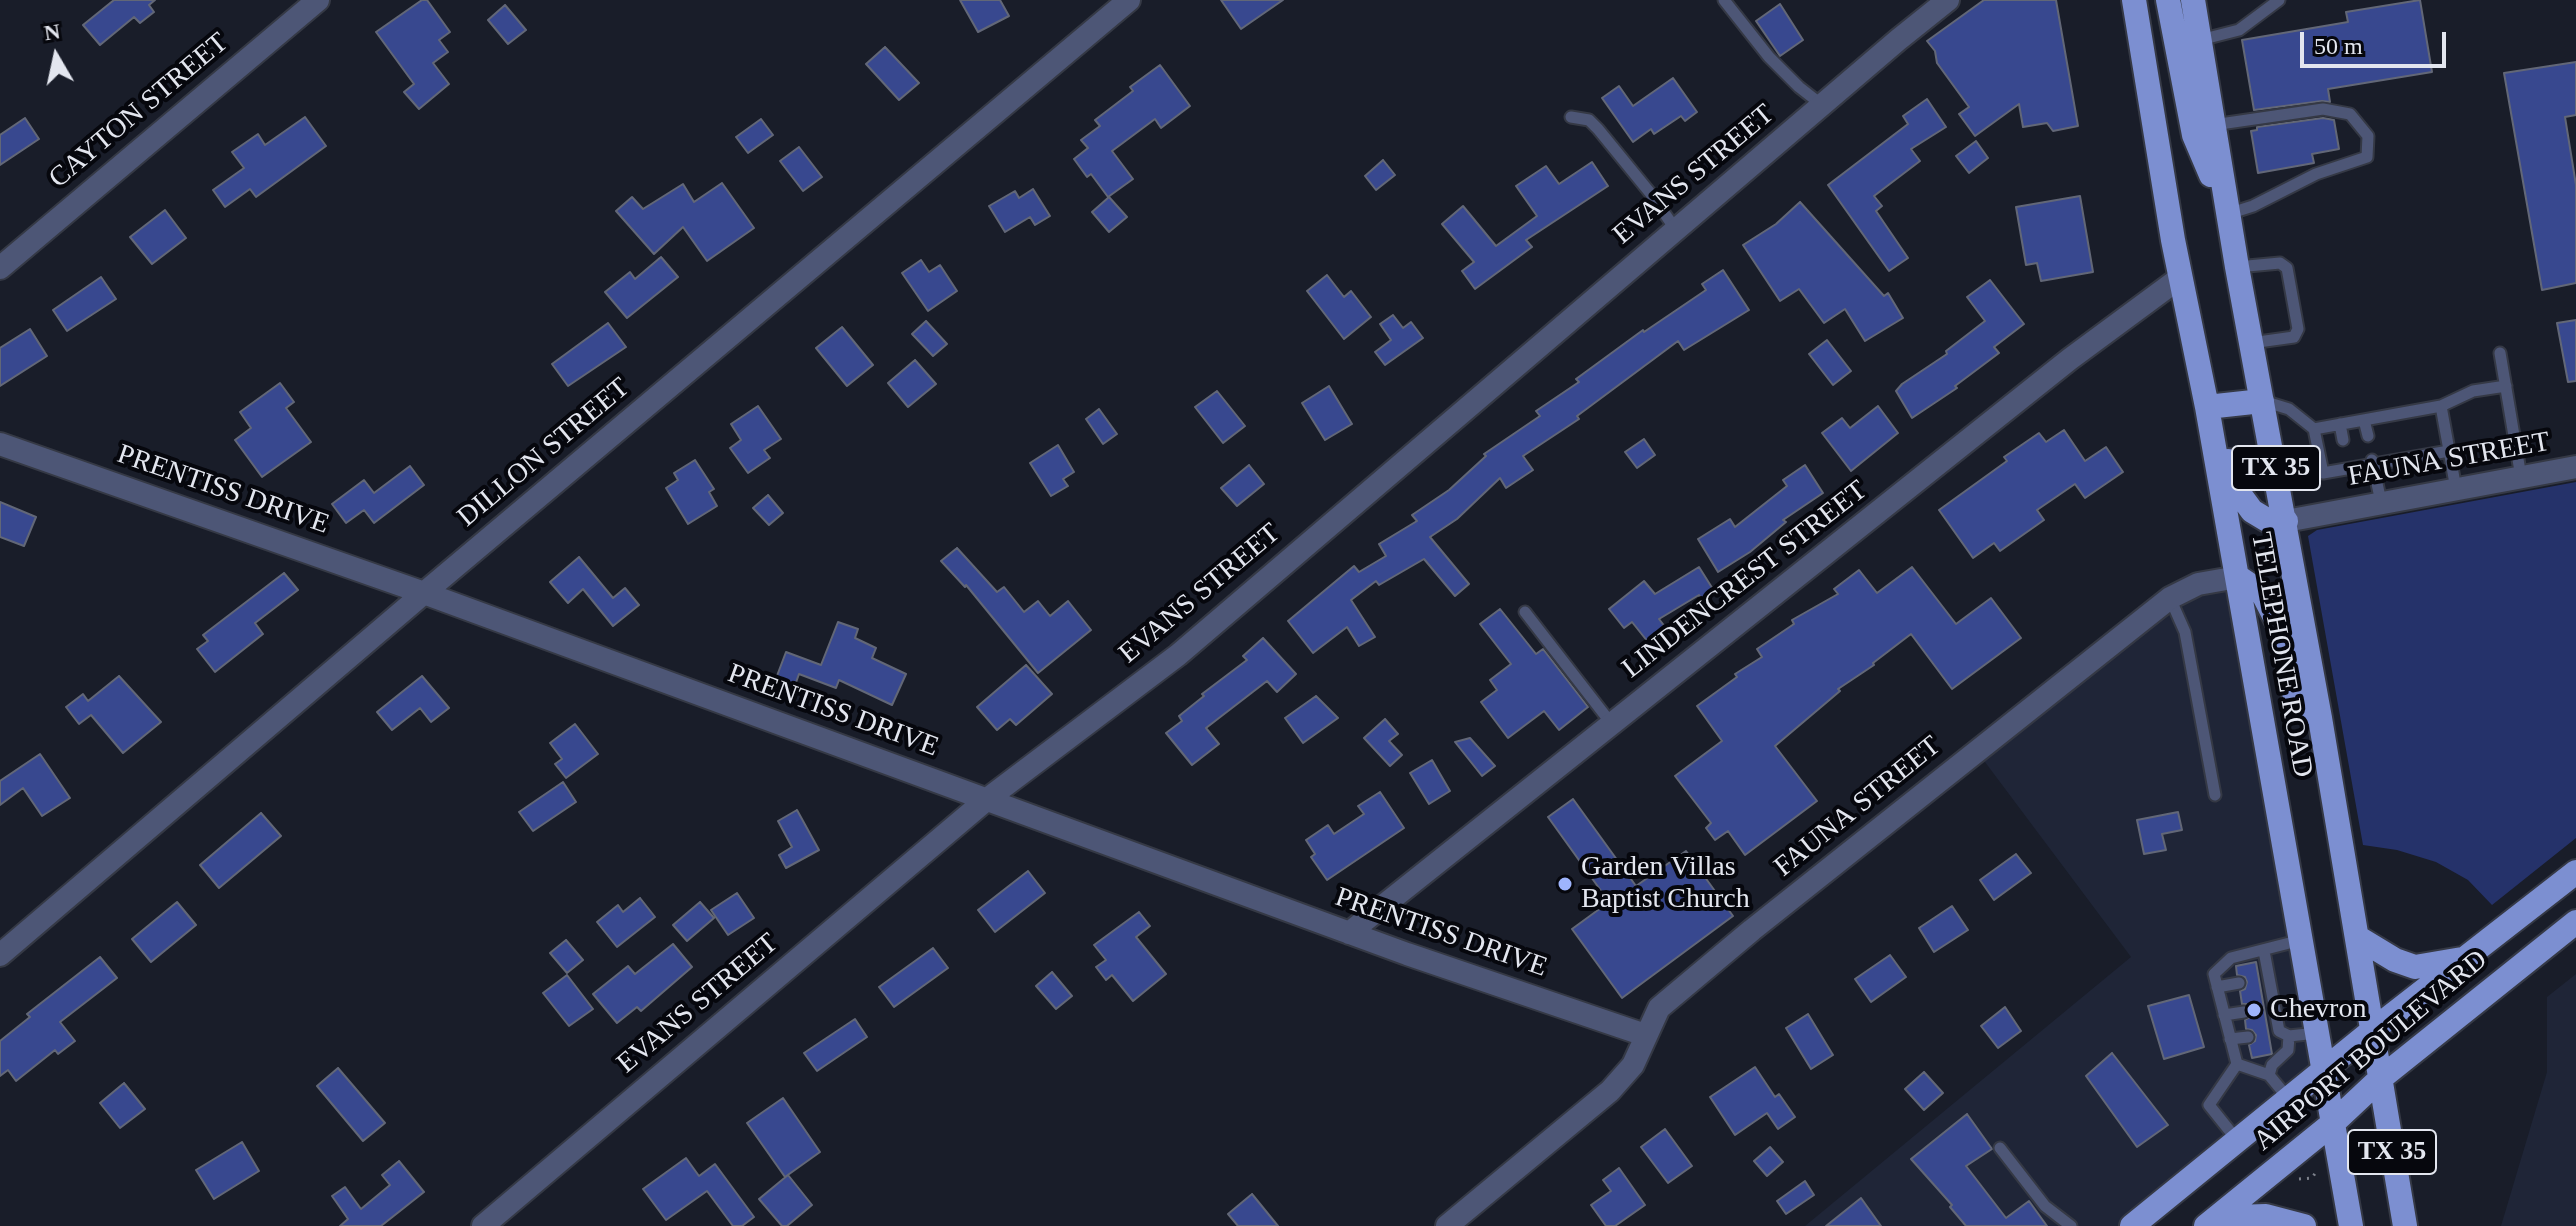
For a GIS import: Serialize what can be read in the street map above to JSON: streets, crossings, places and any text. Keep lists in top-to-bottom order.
{
  "streets": {
    "main road": ["TX 35", "TELEPHONE ROAD", "AIRPORT BOULEVARD"],
    "street": [
      "CAYTON STREET",
      "EVANS STREET",
      "DILLON STREET",
      "FAUNA STREET",
      "PRENTISS DRIVE",
      "LINDENCREST STREET"
    ]
  },
  "crossings": [
    ["EVANS STREET", "PRENTISS DRIVE"],
    ["DILLON STREET", "PRENTISS DRIVE"],
    ["FAUNA STREET", "PRENTISS DRIVE"],
    ["FAUNA STREET", "TELEPHONE ROAD"],
    ["PRENTISS DRIVE", "LINDENCREST STREET"],
    ["LINDENCREST STREET", "TELEPHONE ROAD"],
    ["TELEPHONE ROAD", "AIRPORT BOULEVARD"]
  ],
  "places": ["Garden Villas Baptist Church", "Chevron"],
  "scale_bar": "50 m",
  "north": "top"
}
